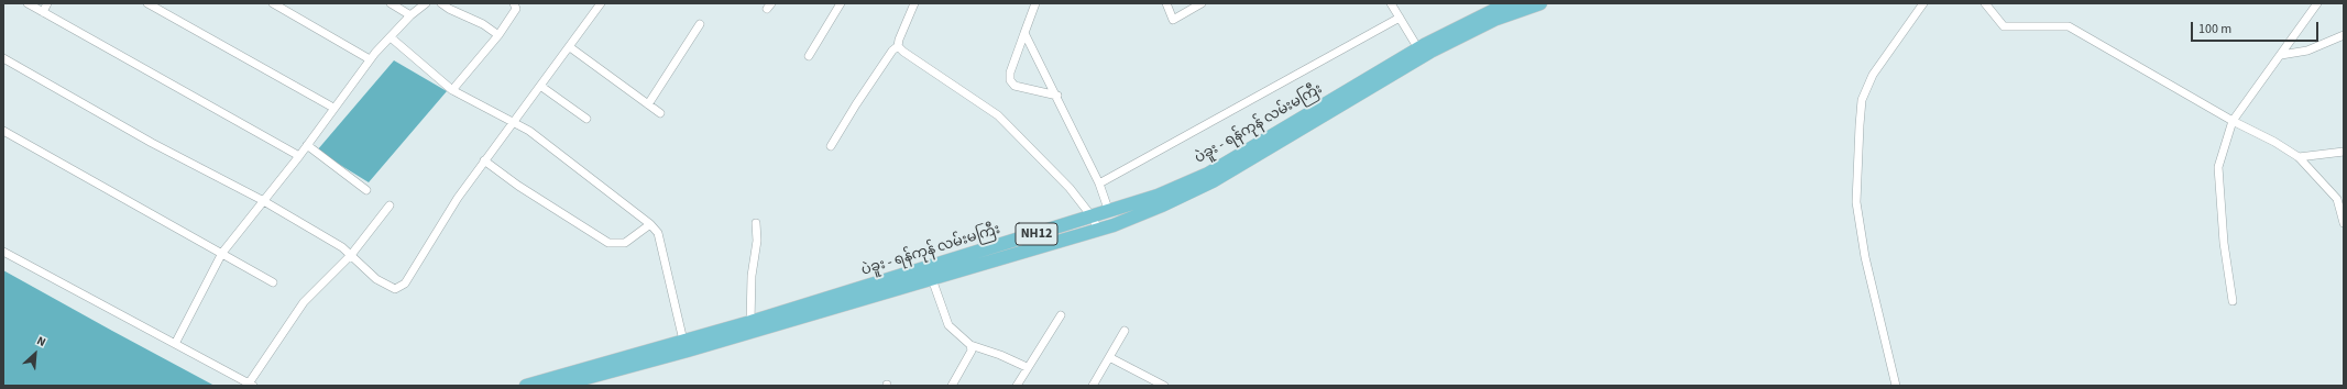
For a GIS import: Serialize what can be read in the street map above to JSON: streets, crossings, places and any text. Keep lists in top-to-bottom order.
{
  "streets": {
    "highway": ["ပဲခူး - ရန်ကုန် လမ်းမကြီး", "NH12"]
  },
  "scale_bar": "100 m",
  "north": "top right"
}
